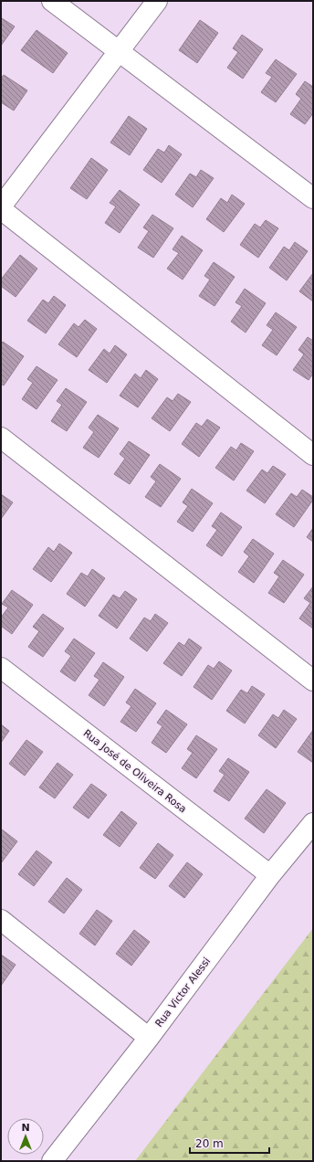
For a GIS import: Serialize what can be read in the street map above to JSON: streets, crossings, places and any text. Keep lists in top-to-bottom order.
{
  "streets": {
    "street": ["Rua José de Oliveira Rosa", "Rua Victor Alessi"]
  },
  "crossings": [
    ["Rua José de Oliveira Rosa", "Rua Victor Alessi"]
  ],
  "scale_bar": "20 m",
  "north": "top"
}
